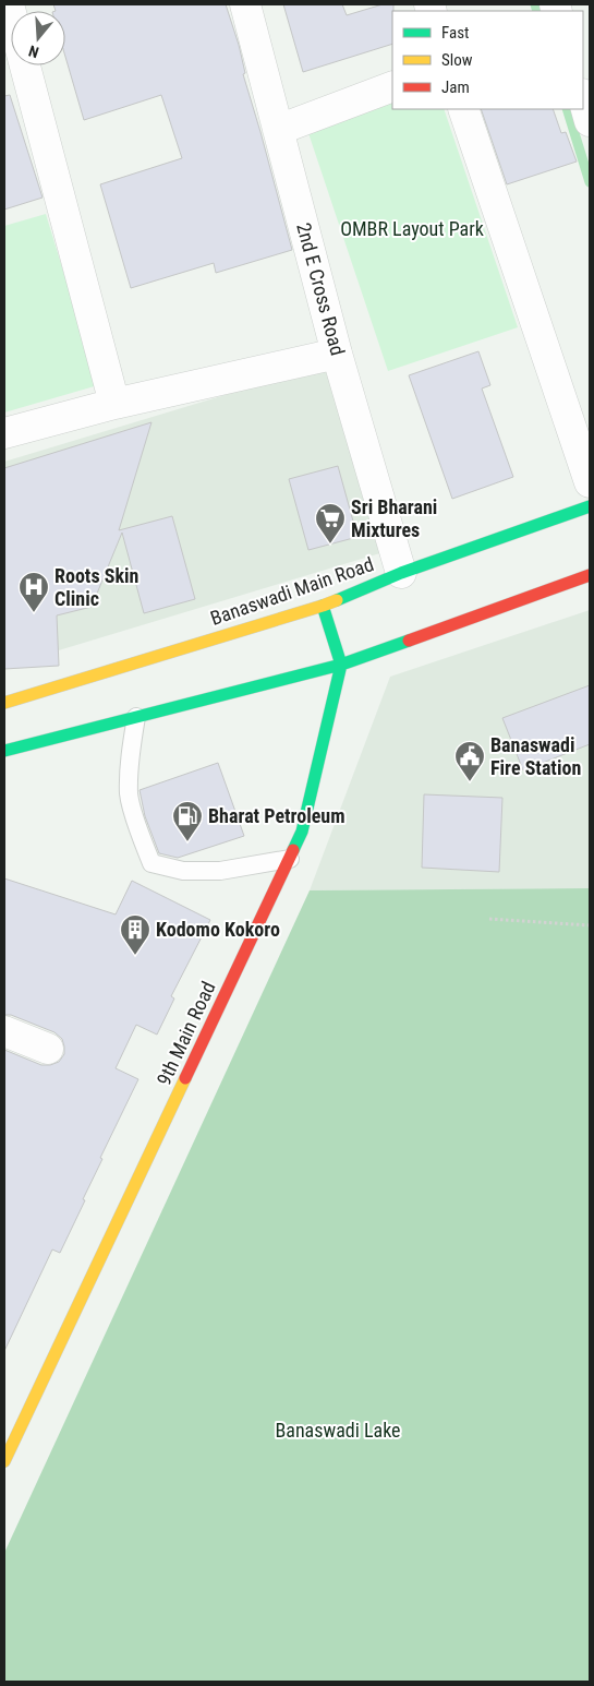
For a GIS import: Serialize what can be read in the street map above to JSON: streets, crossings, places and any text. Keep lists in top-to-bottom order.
{
  "streets": {
    "main road": ["Banaswadi Main Road", "9th Main Road"],
    "street": ["2nd E Cross Road"]
  },
  "crossings": [
    ["2nd E Cross Road", "Banaswadi Main Road"]
  ],
  "parks": ["OMBR Layout Park", "Banaswadi Lake"],
  "places": {
    "supermarket": ["Sri Bharani Mixtures"],
    "hospital": ["Roots Skin Clinic"],
    "public building": ["Banaswadi Fire Station"],
    "fuel station": ["Bharat Petroleum"],
    "building": ["Kodomo Kokoro"]
  },
  "legend": ["Fast", "Slow", "Jam"],
  "north": "bottom"
}
